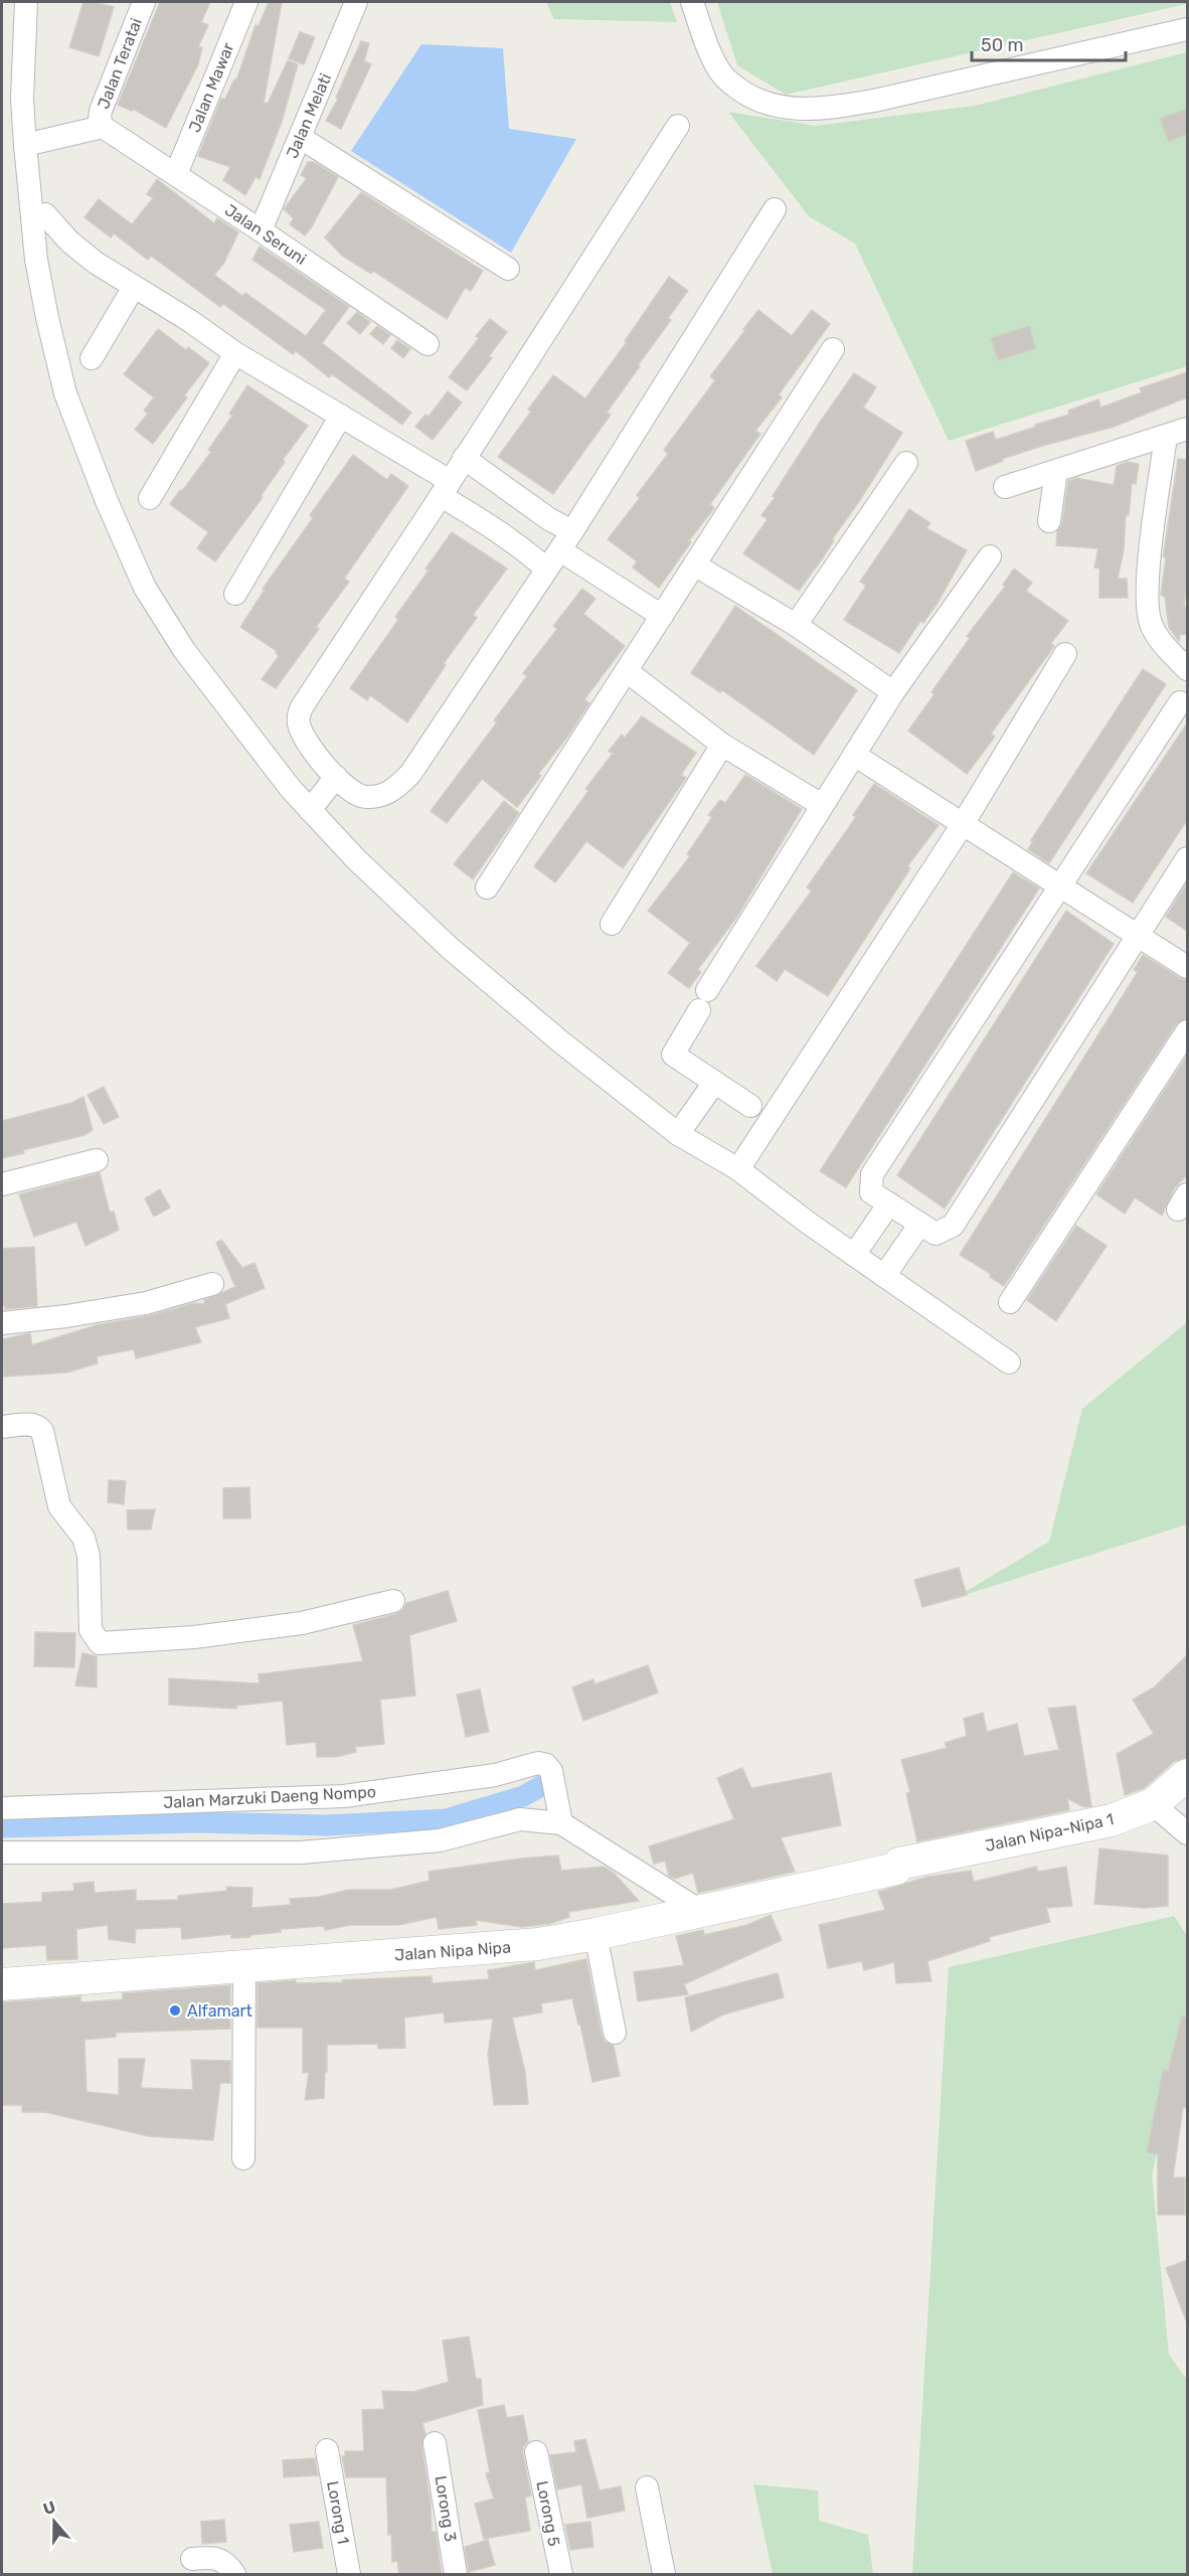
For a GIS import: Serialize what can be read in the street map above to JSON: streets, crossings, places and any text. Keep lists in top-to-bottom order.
{
  "streets": {
    "street": [
      "Jalan Teratai",
      "Jalan Mawar",
      "Jalan Melati",
      "Jalan Seruni",
      "Jalan Marzuki Daeng Nompo",
      "Jalan Nipa-Nipa 1",
      "Jalan Nipa Nipa",
      "Lorong 3",
      "Lorong 1",
      "Lorong 5"
    ]
  },
  "crossings": [
    ["Jalan Teratai", "Jalan Seruni"],
    ["Jalan Mawar", "Jalan Seruni"],
    ["Jalan Melati", "Jalan Seruni"],
    ["Jalan Nipa-Nipa 1", "Jalan Nipa Nipa"]
  ],
  "places": ["Alfamart"],
  "scale_bar": "50 m",
  "north": "top"
}
